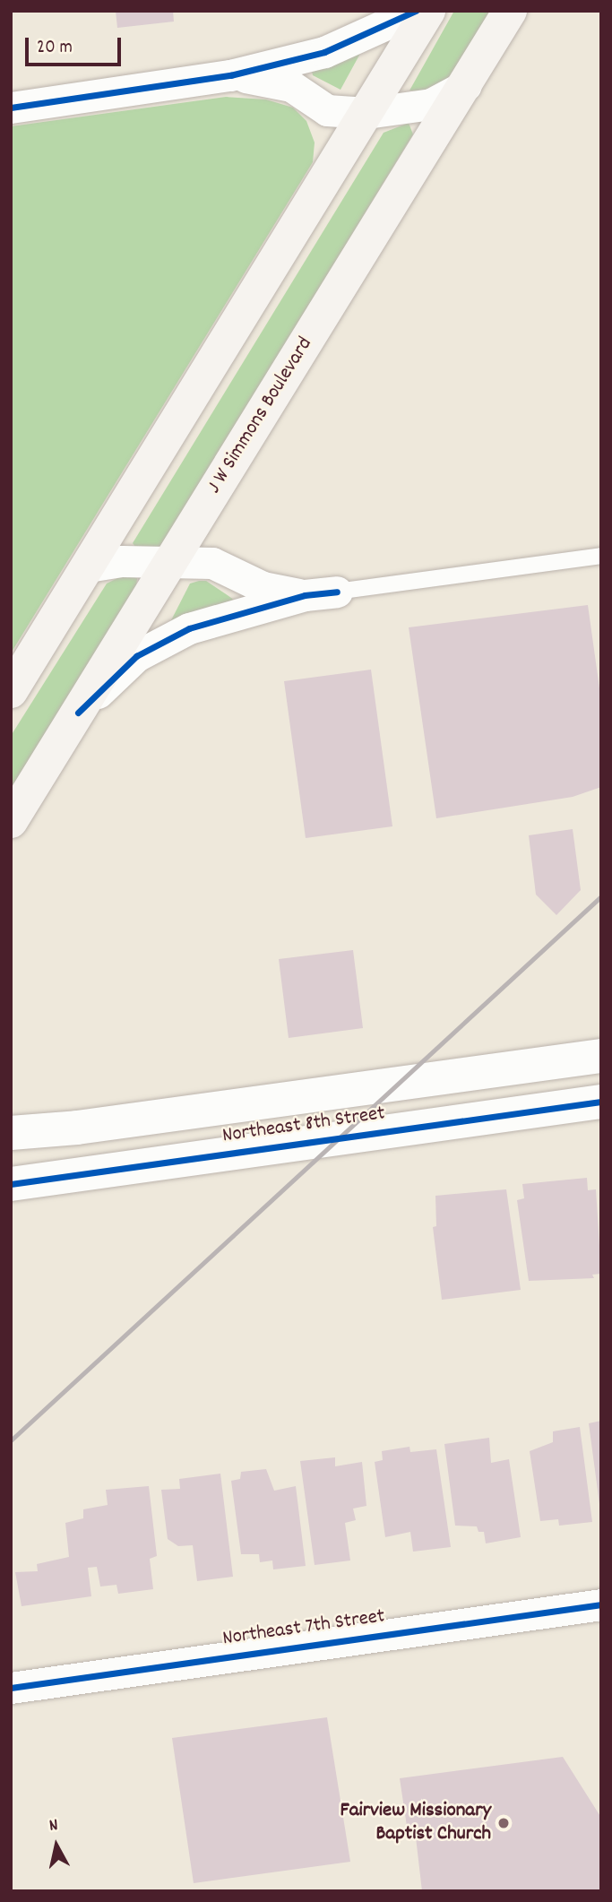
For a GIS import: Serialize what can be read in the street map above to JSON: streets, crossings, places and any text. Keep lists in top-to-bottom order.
{
  "streets": {
    "main road": ["J W Simmons Boulevard"],
    "street": ["Northeast 8th Street", "Northeast 7th Street"]
  },
  "places": ["Fairview Missionary Baptist Church"],
  "scale_bar": "20 m",
  "north": "top"
}
